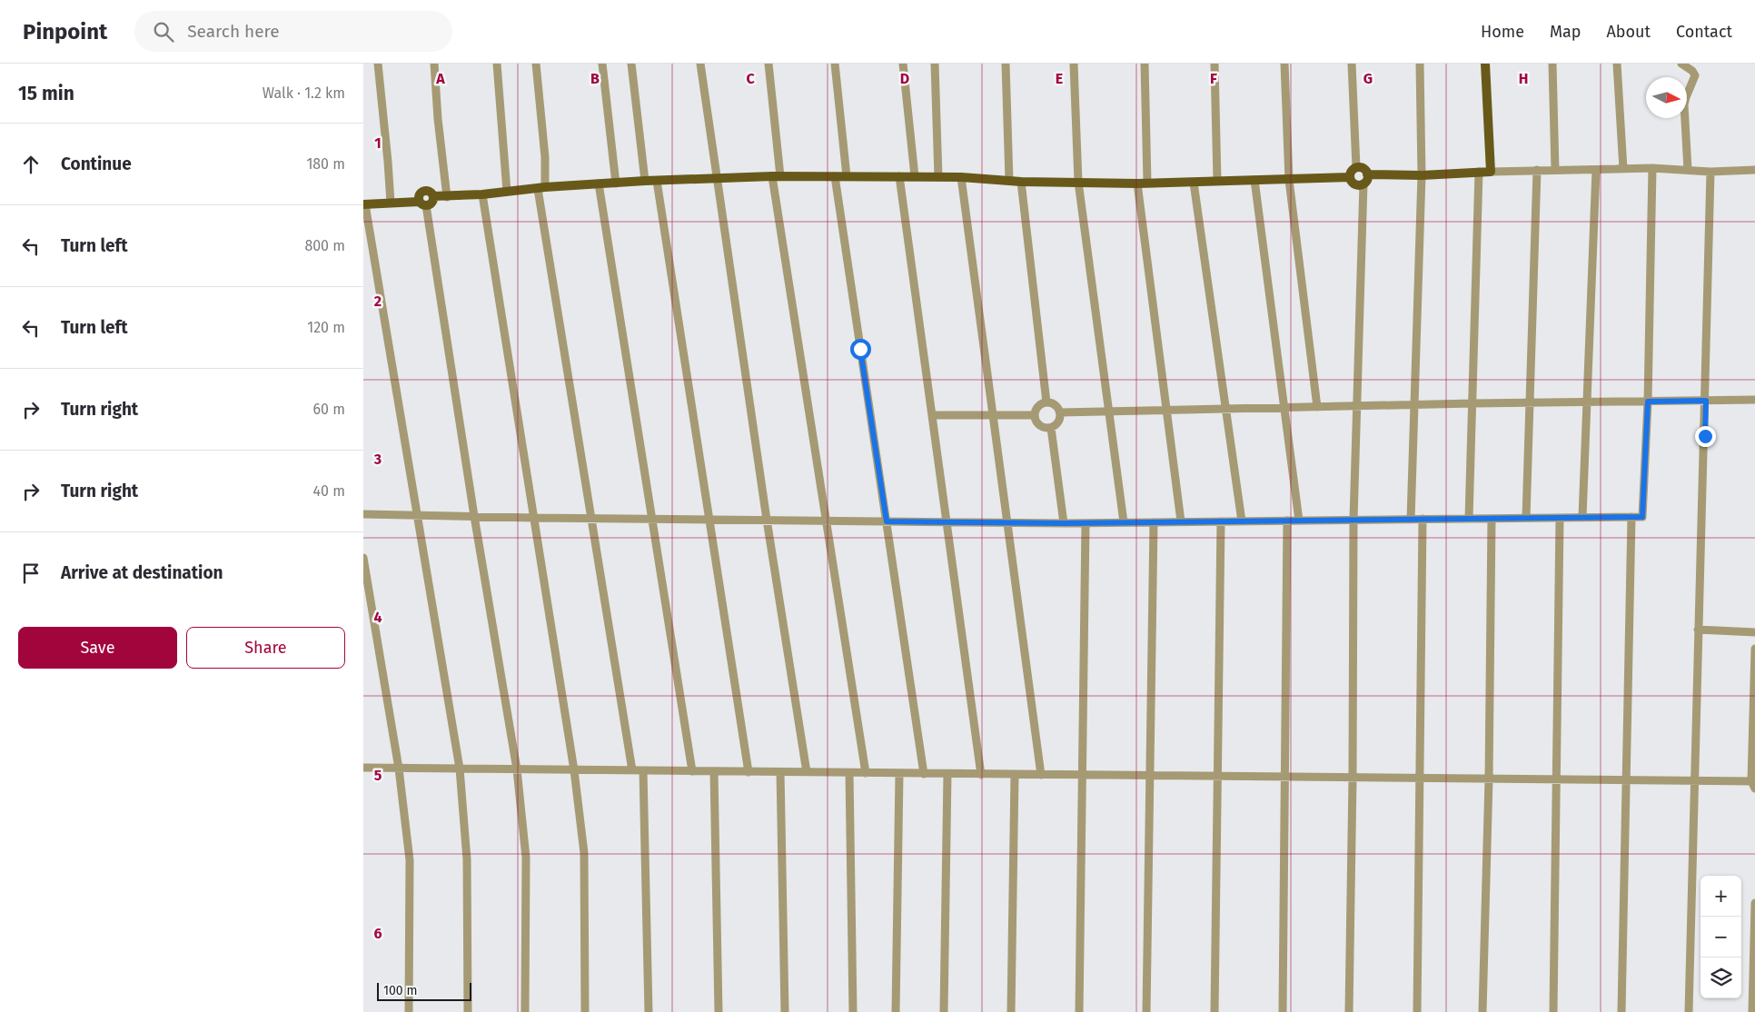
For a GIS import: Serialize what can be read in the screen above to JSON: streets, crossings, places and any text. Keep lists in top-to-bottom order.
{
  "scale_bar": "100 m",
  "north": "right",
  "page": {
    "header": "Pinpoint",
    "search": "Search here",
    "nav": [
      "Home",
      "Map",
      "About",
      "Contact"
    ],
    "heading": ["15 min", "Walk · 1.2 km"],
    "list": [
      ["Continue", "180 m"],
      ["Turn left", "800 m"],
      ["Turn left", "120 m"],
      ["Turn right", "60 m"],
      ["Turn right", "40 m"],
      "Arrive at destination"
    ],
    "buttons": ["Save", "Share"],
    "map_buttons": ["+", "−"],
    "scale": "100 m"
  },
  "grid": {
    "columns": [
      "A",
      "B",
      "C",
      "D",
      "E",
      "F",
      "G",
      "H"
    ],
    "rows": [
      "1",
      "2",
      "3",
      "4",
      "5",
      "6"
    ]
  }
}
